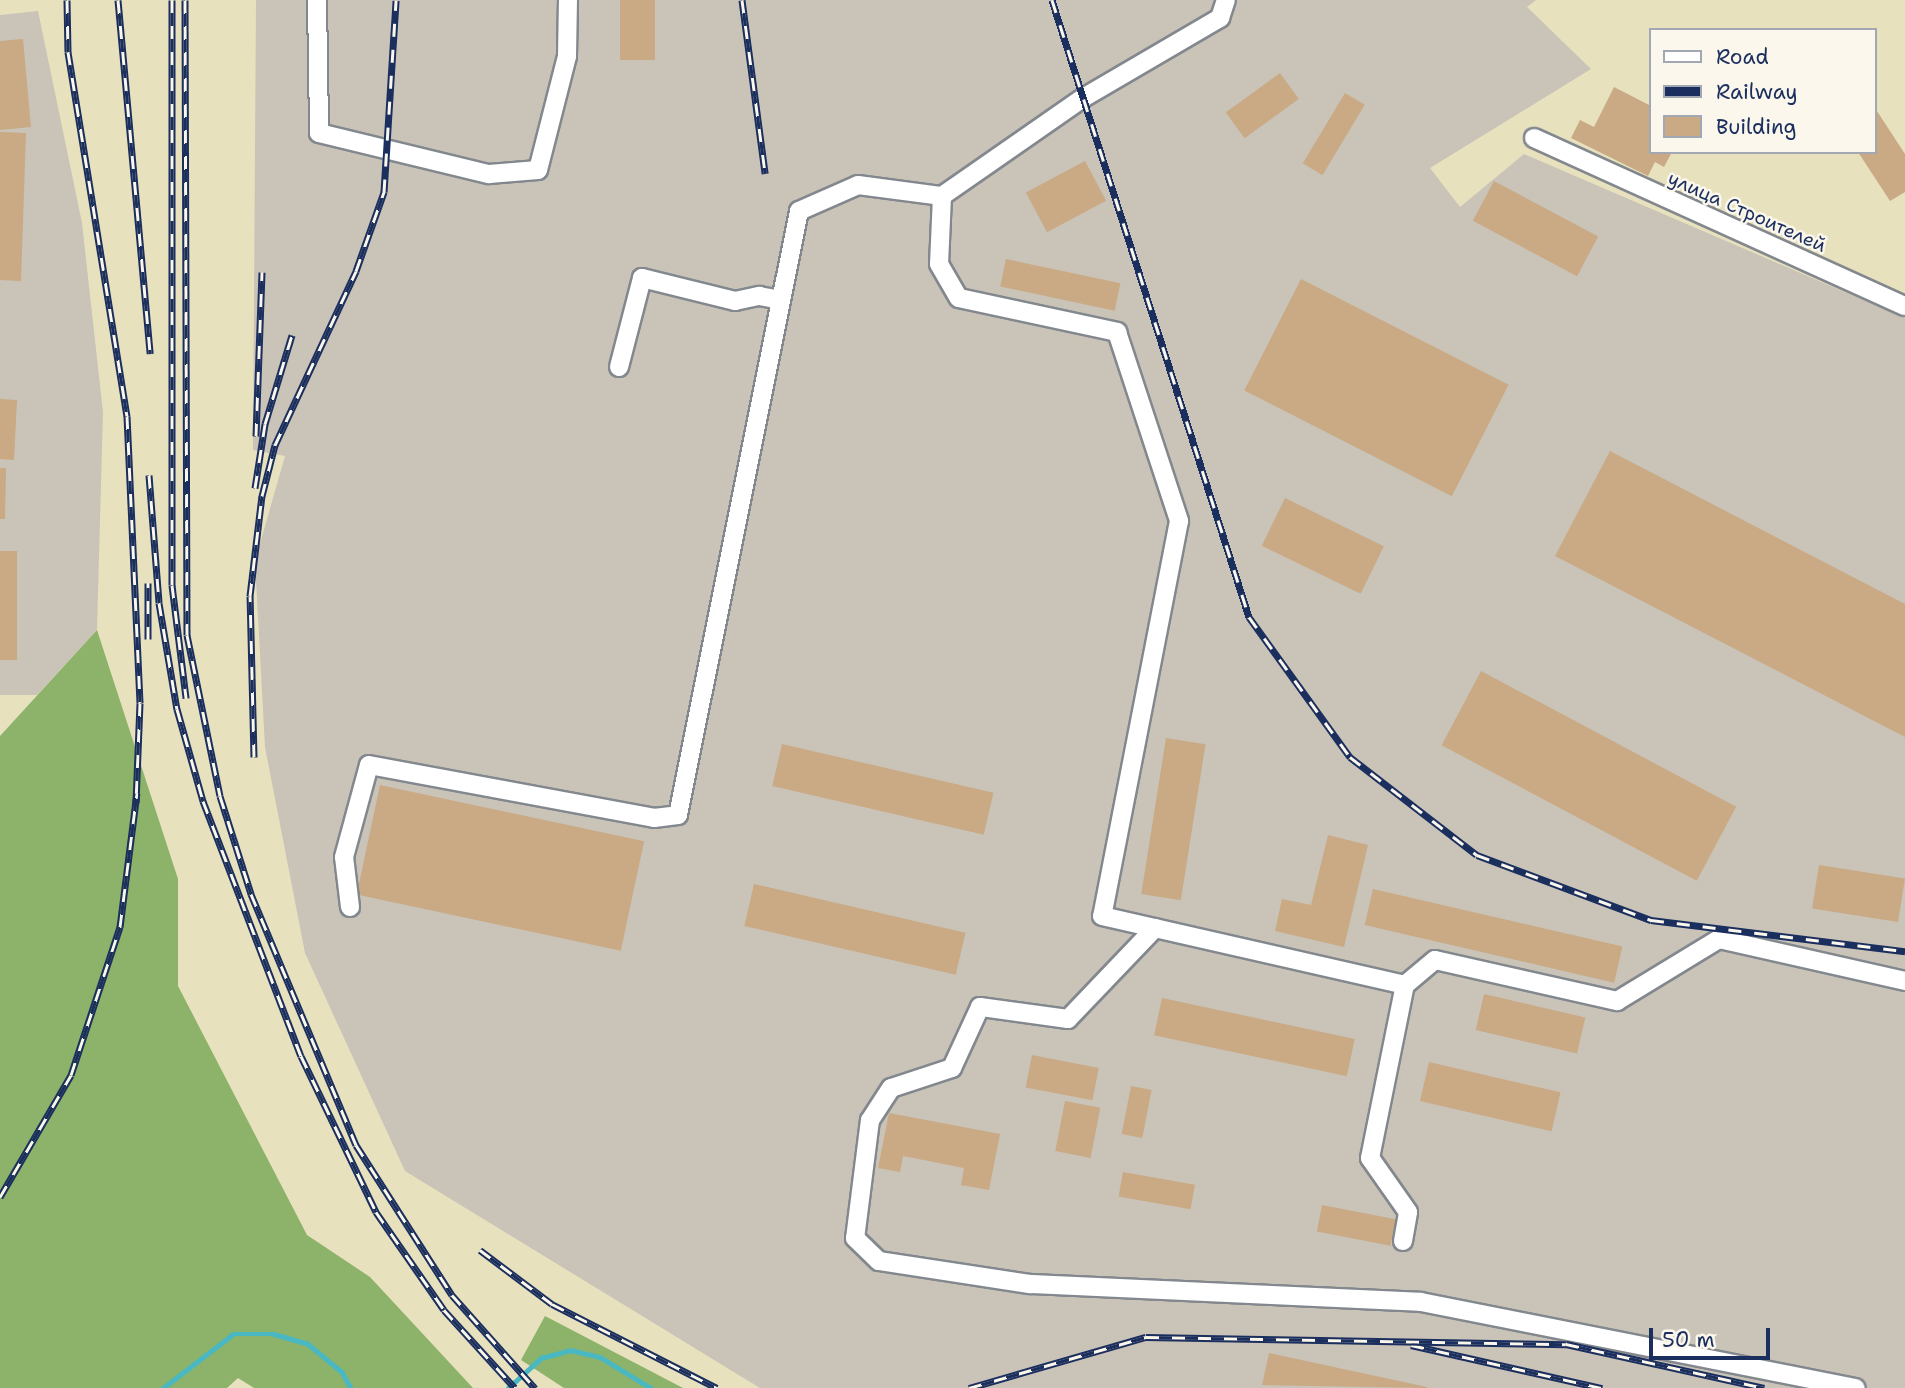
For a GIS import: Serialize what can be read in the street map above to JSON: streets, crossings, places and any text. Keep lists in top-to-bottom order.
{
  "streets": {
    "street": ["улица Строителей"]
  },
  "legend": ["Road", "Railway", "Building"],
  "scale_bar": "50 m"
}
